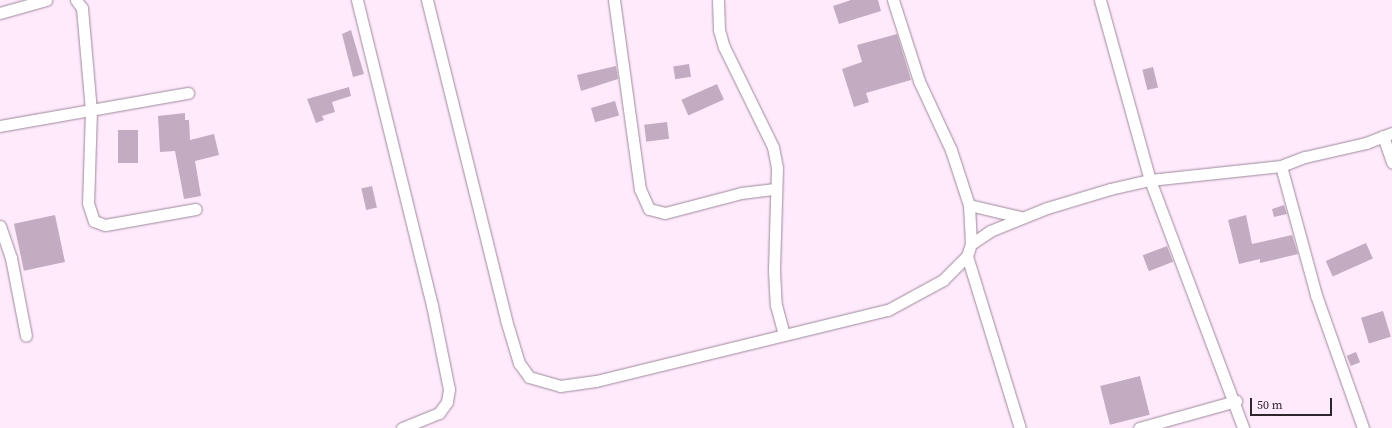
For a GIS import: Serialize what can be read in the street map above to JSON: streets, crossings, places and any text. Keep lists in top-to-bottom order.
{
  "scale_bar": "50 m"
}
